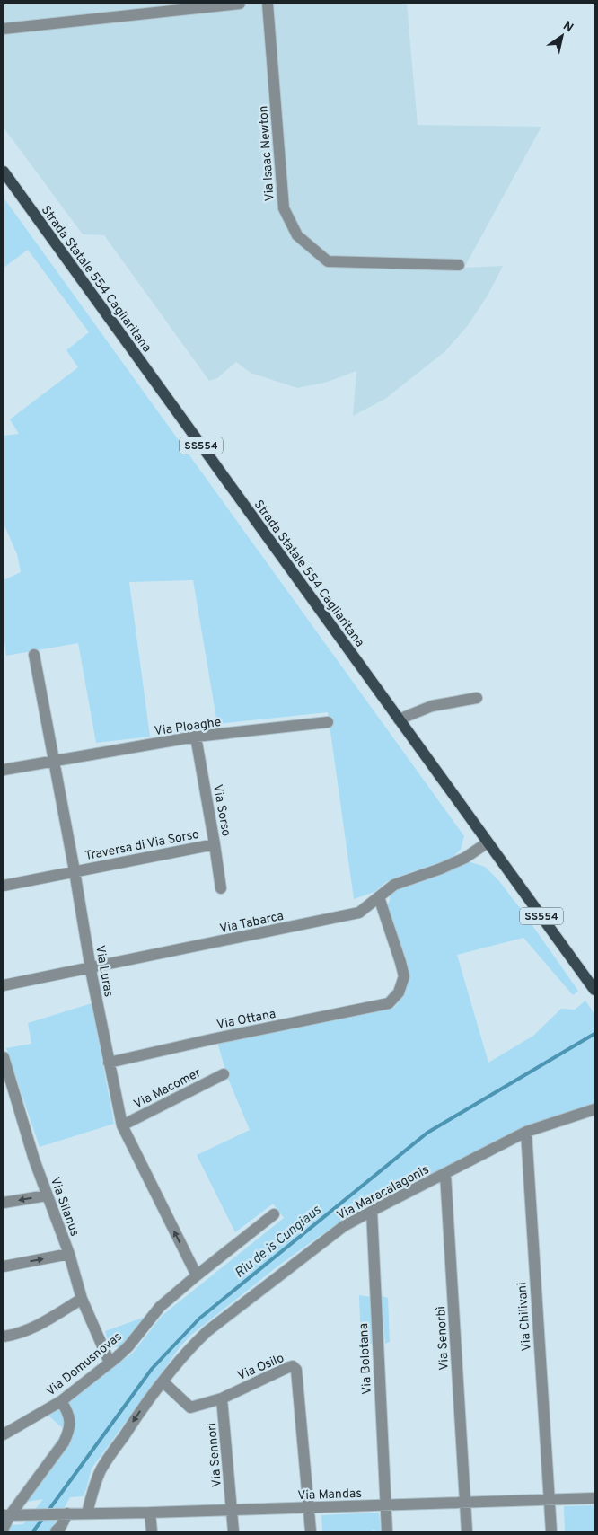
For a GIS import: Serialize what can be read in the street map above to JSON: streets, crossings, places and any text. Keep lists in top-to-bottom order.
{
  "streets": {
    "main road": ["Strada Statale 554 Cagliaritana", "SS554"],
    "street": [
      "Via Isaac Newton",
      "Via Ploaghe",
      "Via Sorso",
      "Traversa di Via Sorso",
      "Via Tabarca",
      "Via Luras",
      "Via Ottana",
      "Via Macomer",
      "Via Maracalagonis",
      "Via Silanus",
      "Via Chilivani",
      "Via Senorbì",
      "Via Bolotana",
      "Via Domusnovas",
      "Via Osilo",
      "Via Sennori",
      "Via Mandas"
    ]
  },
  "crossings": [
    ["Strada Statale 554 Cagliaritana", "Via Tabarca"],
    ["Via Ploaghe", "Via Sorso"],
    ["Via Ploaghe", "Via Luras"],
    ["Via Sorso", "Traversa di Via Sorso"],
    ["Traversa di Via Sorso", "Via Luras"],
    ["Via Tabarca", "Via Luras"],
    ["Via Tabarca", "Via Ottana"],
    ["Via Luras", "Via Ottana"],
    ["Via Luras", "Via Macomer"],
    ["Via Luras", "Via Domusnovas"],
    ["Via Maracalagonis", "Via Chilivani"],
    ["Via Maracalagonis", "Via Senorbì"],
    ["Via Maracalagonis", "Via Bolotana"],
    ["Via Maracalagonis", "Via Osilo"],
    ["Via Maracalagonis", "Via Mandas"],
    ["Via Silanus", "Via Domusnovas"],
    ["Via Chilivani", "Via Mandas"],
    ["Via Senorbì", "Via Mandas"],
    ["Via Bolotana", "Via Mandas"],
    ["Via Osilo", "Via Sennori"],
    ["Via Osilo", "Via Mandas"],
    ["Via Sennori", "Via Mandas"]
  ],
  "water": ["Riu de is Cungiaus"],
  "north": "top right"
}
